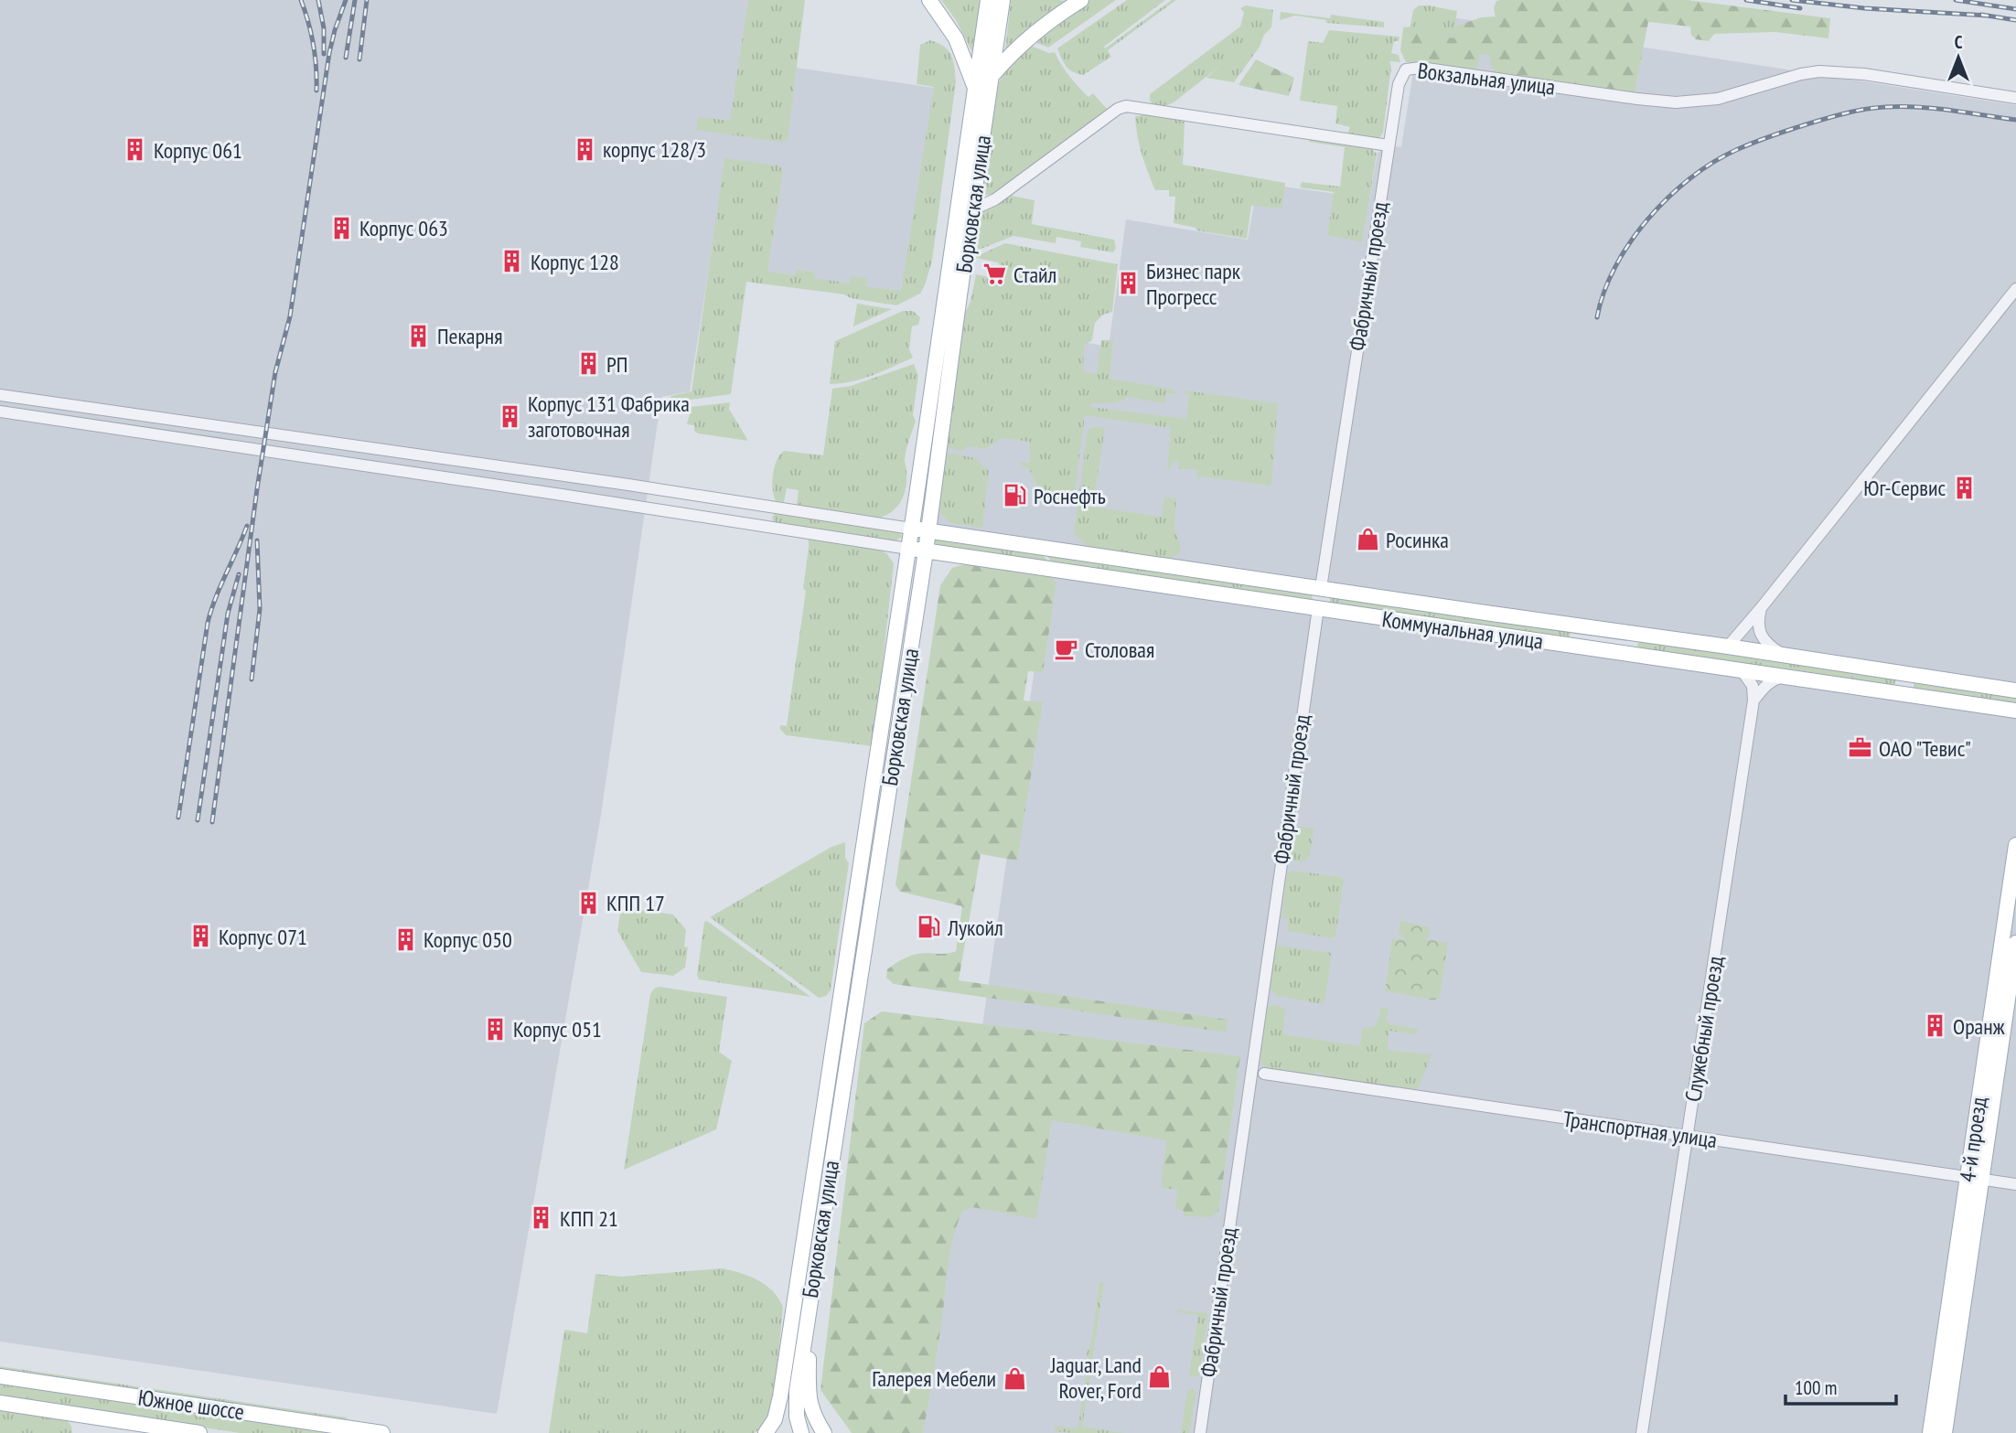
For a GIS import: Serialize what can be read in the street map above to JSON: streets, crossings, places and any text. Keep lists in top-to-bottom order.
{
  "streets": {
    "main road": [
      "Борковская улица",
      "Фабричный проезд",
      "Коммунальная улица",
      "4-й проезд",
      "Южное шоссе"
    ],
    "street": ["Вокзальная улица", "Служебный проезд", "Транспортная улица"]
  },
  "crossings": [
    ["Вокзальная улица", "Фабричный проезд"],
    ["Борковская улица", "Коммунальная улица"],
    ["Фабричный проезд", "Коммунальная улица"],
    ["Коммунальная улица", "Служебный проезд"],
    ["Служебный проезд", "Транспортная улица"],
    ["Транспортная улица", "4-й проезд"]
  ],
  "places": {
    "building": [
      "корпус 128/3",
      "Корпус 061",
      "Корпус 063",
      "Корпус 128",
      "Бизнес парк Прогресс",
      "Пекарня",
      "РП",
      "Корпус 131 Фабрика заготовочная",
      "Юг-Сервис",
      "КПП 17",
      "Корпус 071",
      "Корпус 050",
      "Оранж",
      "Корпус 051",
      "КПП 21"
    ],
    "supermarket": ["Стайл"],
    "fuel station": ["Роснефть", "Лукойл"],
    "shop": ["Росинка", "Jaguar, Land Rover, Ford", "Галерея Мебели"],
    "cafe": ["Столовая"],
    "office": ["ОАО \"Тевис\""]
  },
  "scale_bar": "100 m",
  "north": "top"
}
